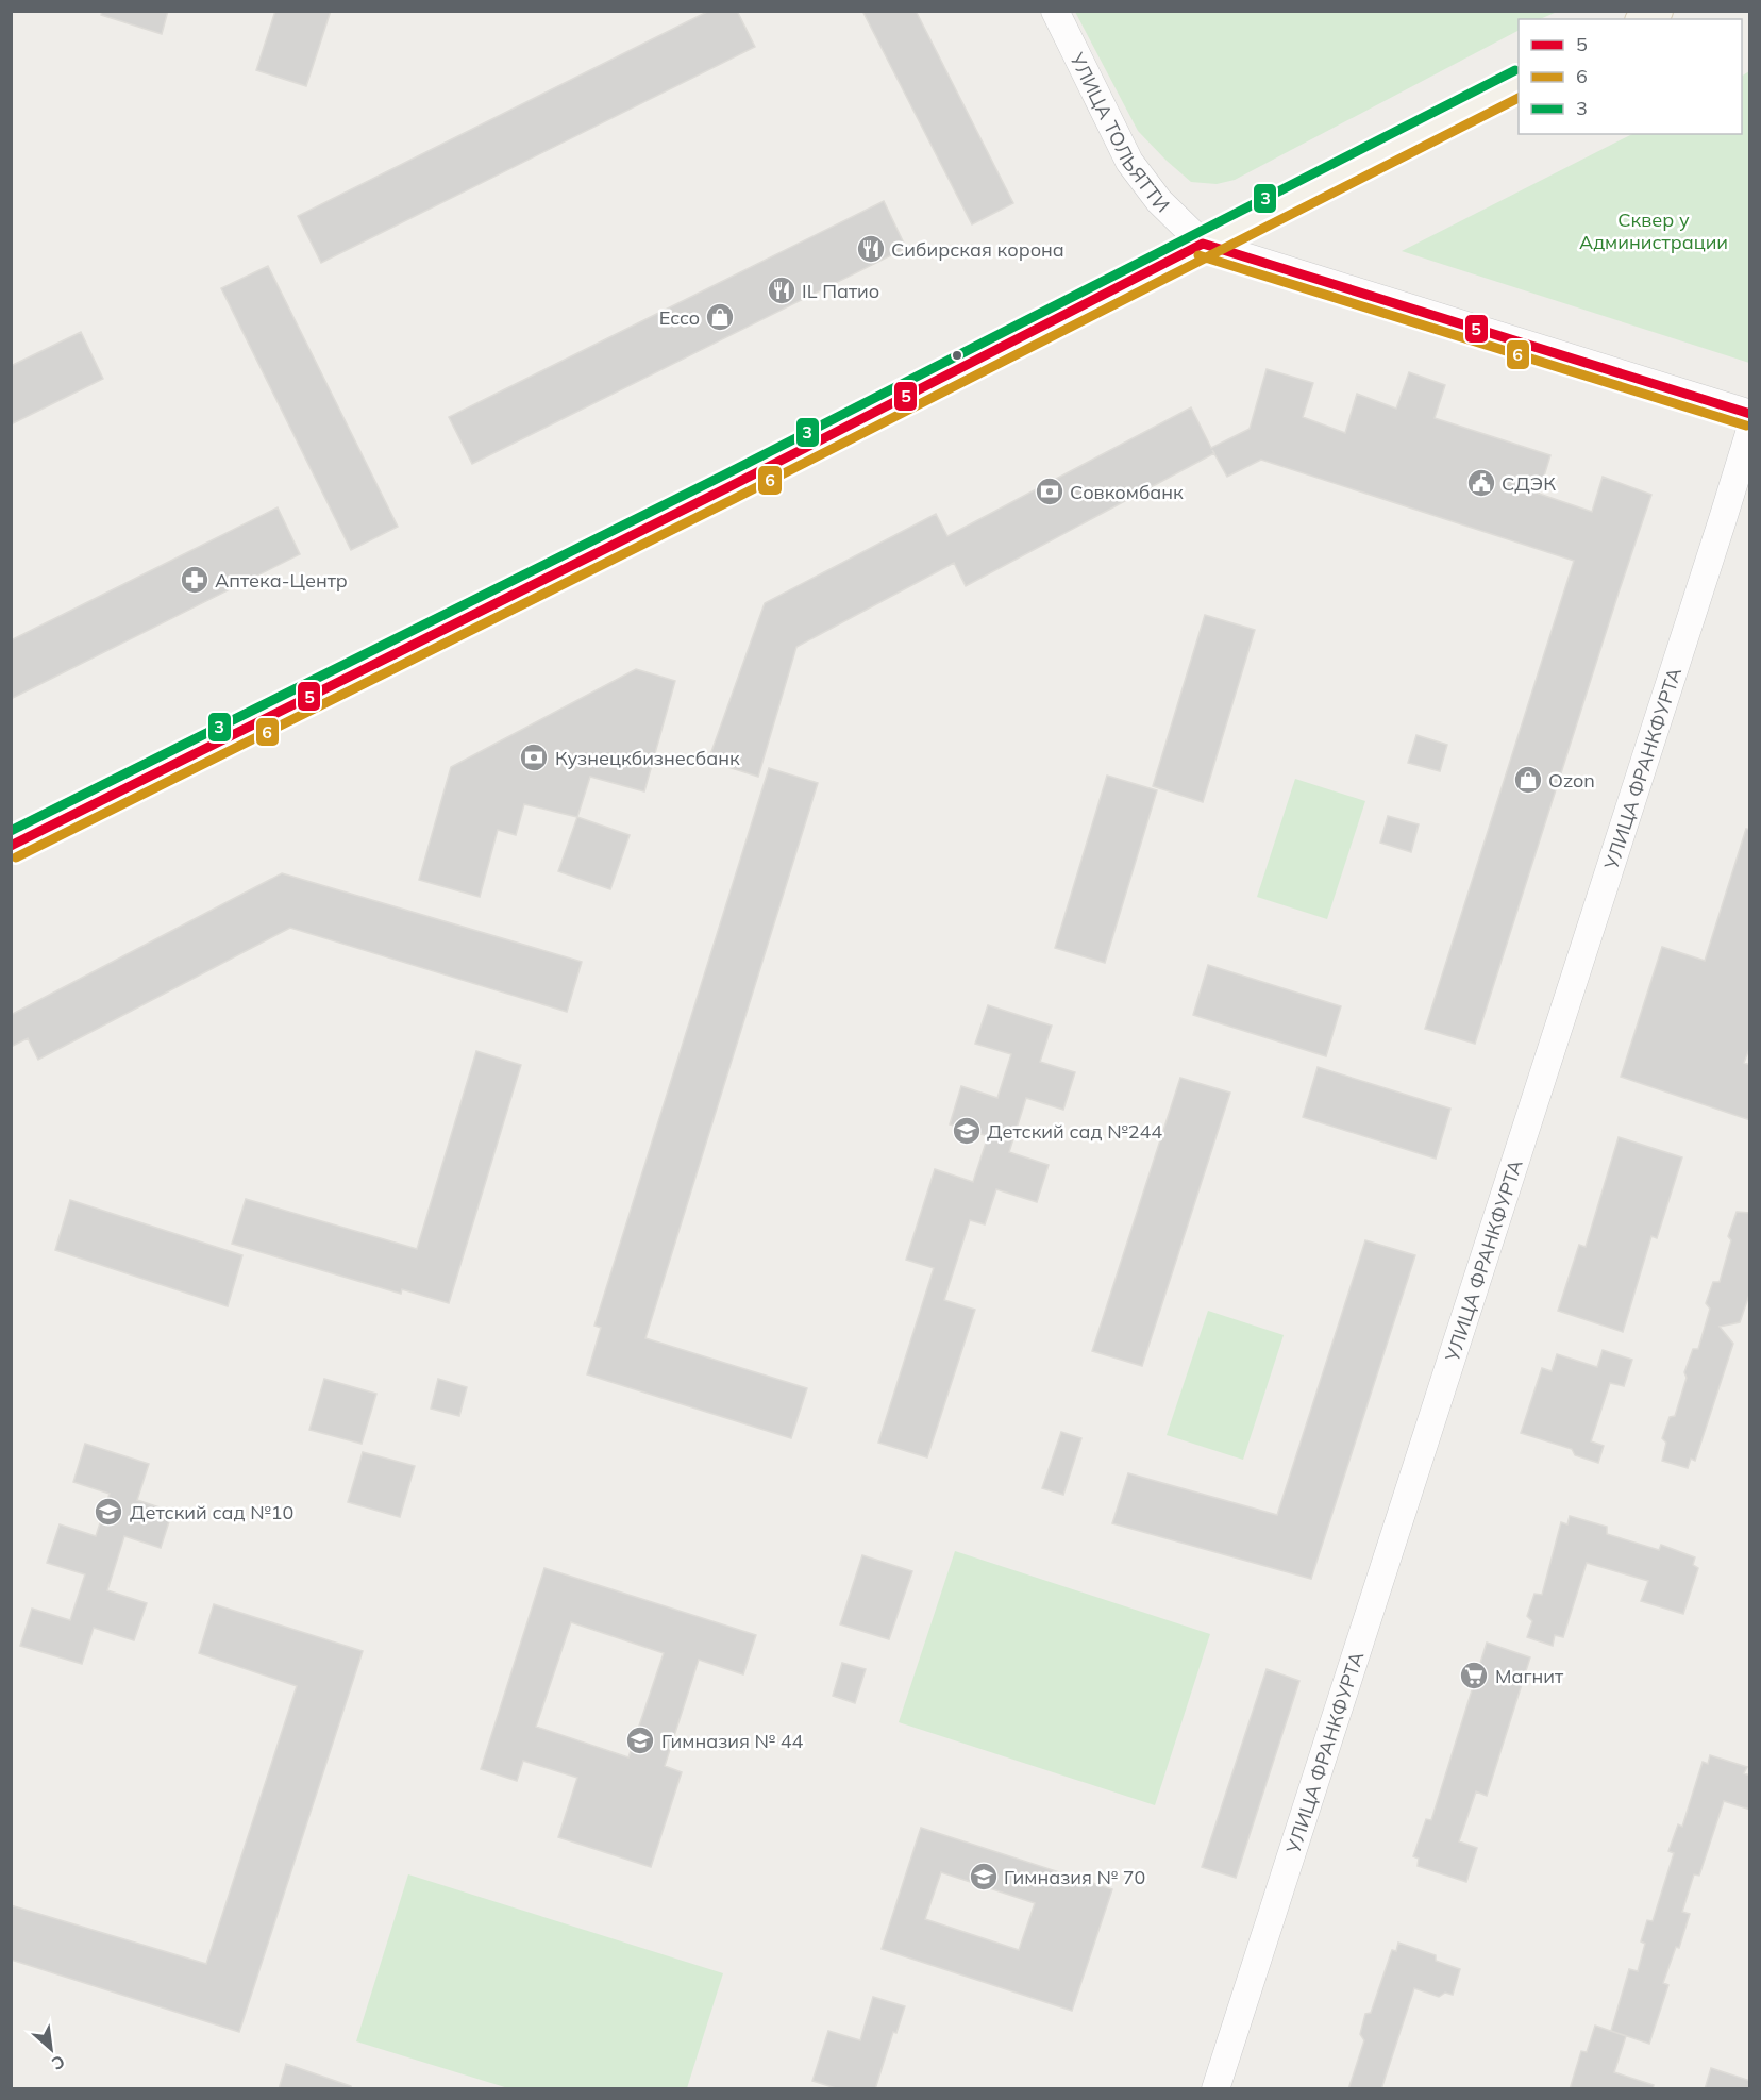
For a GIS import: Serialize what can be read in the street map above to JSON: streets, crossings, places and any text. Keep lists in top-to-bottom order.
{
  "streets": {
    "street": ["УЛИЦА ТОЛЬЯТТИ", "УЛИЦА ФРАНКФУРТА"]
  },
  "parks": ["Сквер у Администрации"],
  "places": {
    "restaurant": ["Сибирская корона", "IL Патио"],
    "shop": ["Ecco", "Ozon"],
    "public building": ["СДЭК"],
    "bank": ["Совкомбанк", "Кузнецкбизнесбанк"],
    "pharmacy": ["Аптека-Центр"],
    "school or university": [
      "Детский сад №244",
      "Детский сад №10",
      "Гимназия № 44",
      "Гимназия № 70"
    ],
    "supermarket": ["Магнит"]
  },
  "lines": ["transit line 3", "transit line 6", "transit line 5"],
  "legend": ["5", "6", "3"],
  "north": "bottom right"
}
